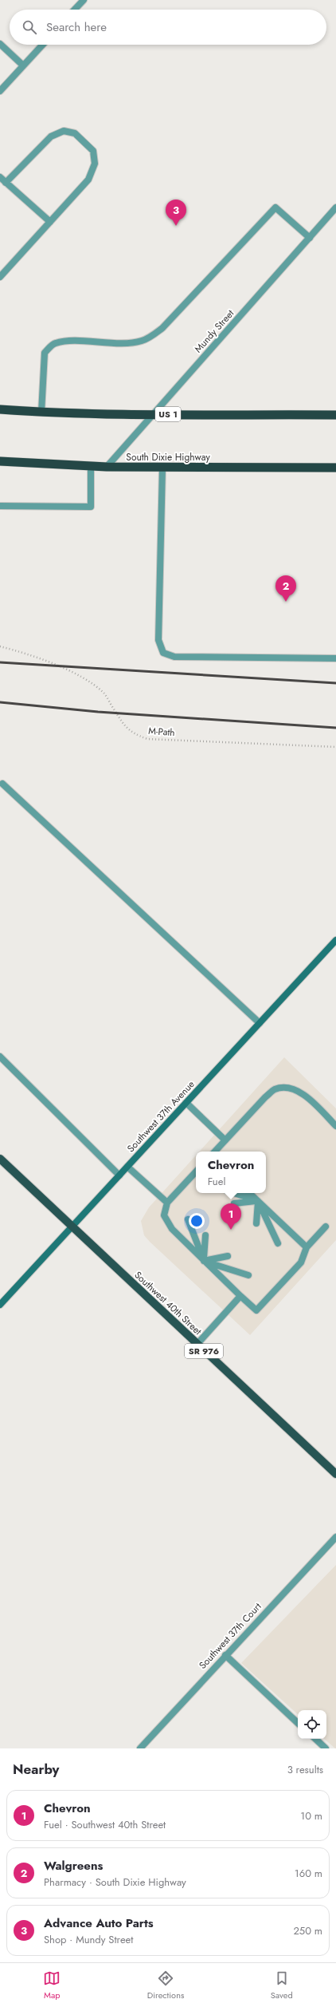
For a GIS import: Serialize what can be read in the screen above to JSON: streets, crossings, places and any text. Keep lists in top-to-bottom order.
{
  "streets": {
    "highway": ["US 1", "South Dixie Highway"],
    "main road": ["Southwest 37th Avenue", "Southwest 40th Street", "SR 976"],
    "street": ["Mundy Street", "Southwest 37th Court"],
    "path": ["M-Path"]
  },
  "crossings": [
    ["Mundy Street", "US 1"],
    ["Mundy Street", "South Dixie Highway"],
    ["Southwest 37th Avenue", "Southwest 40th Street"]
  ],
  "page": {
    "search": "Search here",
    "pins": ["3", "2", "1"],
    "popup": ["Chevron", "Fuel"],
    "heading": ["Nearby", "3 results"],
    "list": [
      {
        "mark": "1",
        "name": "Chevron",
        "note": "Fuel · Southwest 40th Street",
        "value": "10 m"
      },
      {
        "mark": "2",
        "name": "Walgreens",
        "note": "Pharmacy · South Dixie Highway",
        "value": "160 m"
      },
      {
        "mark": "3",
        "name": "Advance Auto Parts",
        "note": "Shop · Mundy Street",
        "value": "250 m"
      }
    ],
    "nav": ["Map", "Directions", "Saved"]
  }
}
